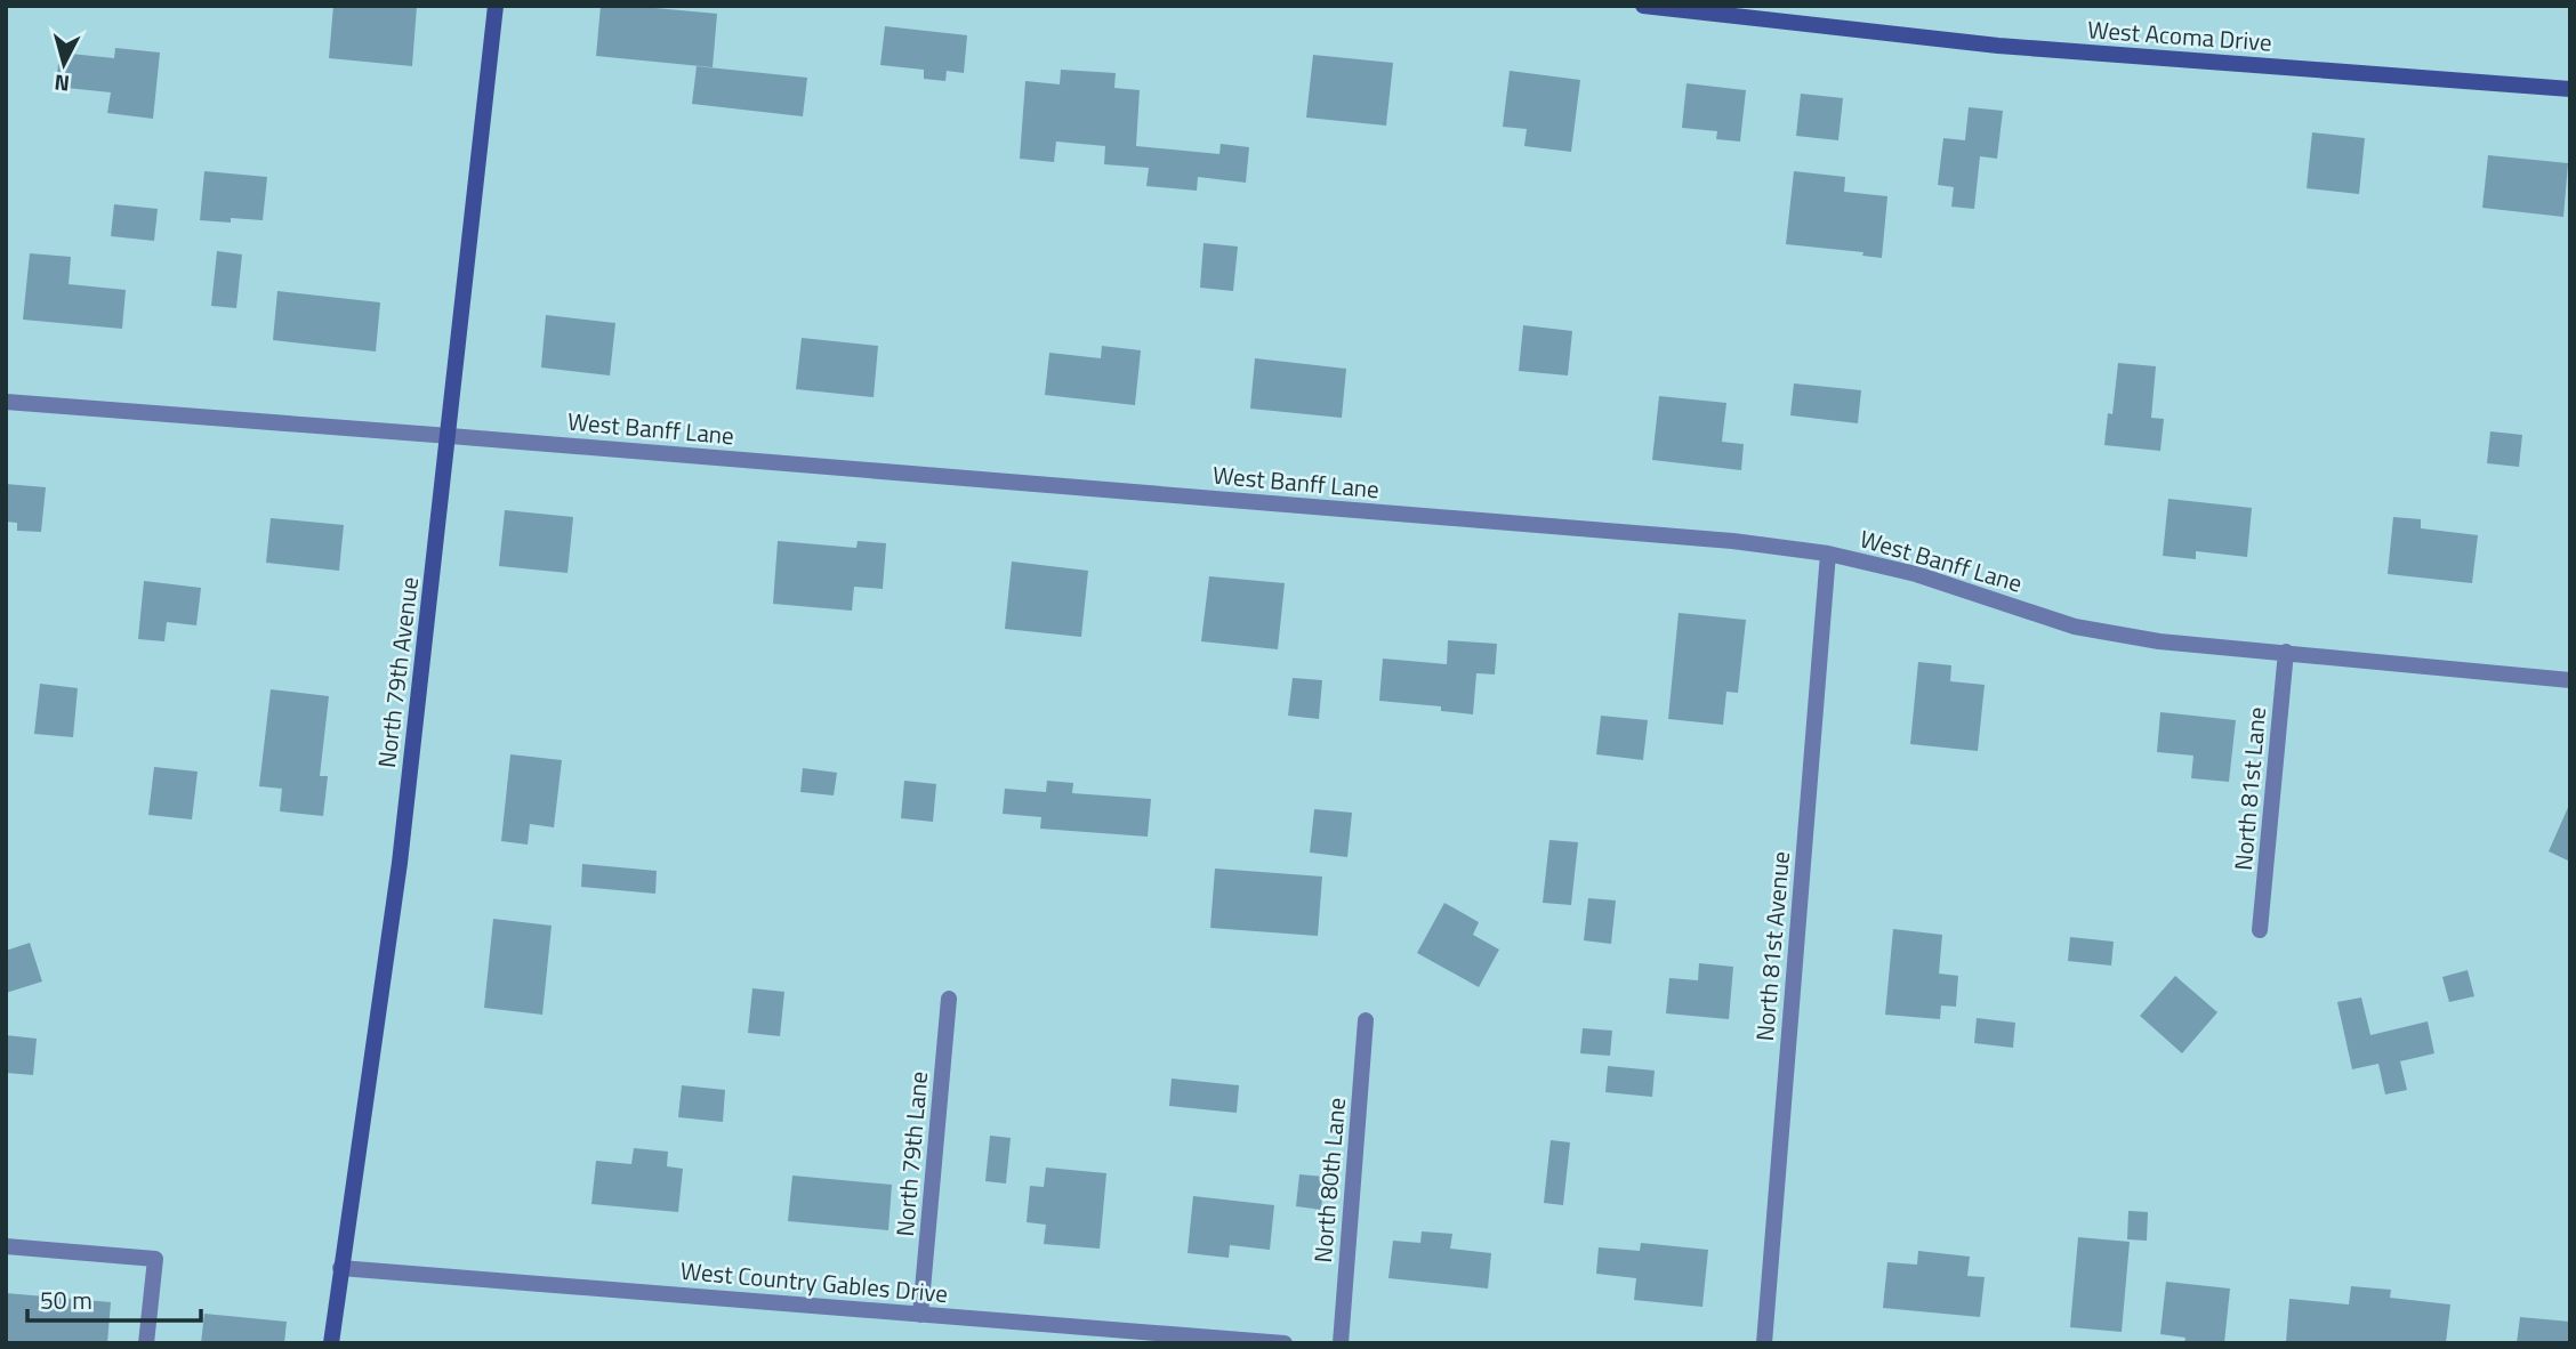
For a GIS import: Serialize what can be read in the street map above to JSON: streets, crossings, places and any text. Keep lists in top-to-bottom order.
{
  "streets": {
    "street": [
      "West Acoma Drive",
      "West Banff Lane",
      "North 79th Avenue",
      "North 81st Lane",
      "North 81st Avenue",
      "North 79th Lane",
      "North 80th Lane",
      "West Country Gables Drive"
    ]
  },
  "crossings": [
    ["West Banff Lane", "North 79th Avenue"],
    ["West Banff Lane", "North 81st Lane"],
    ["West Banff Lane", "North 81st Avenue"],
    ["North 79th Avenue", "West Country Gables Drive"],
    ["North 79th Lane", "West Country Gables Drive"]
  ],
  "scale_bar": "50 m",
  "north": "bottom"
}
